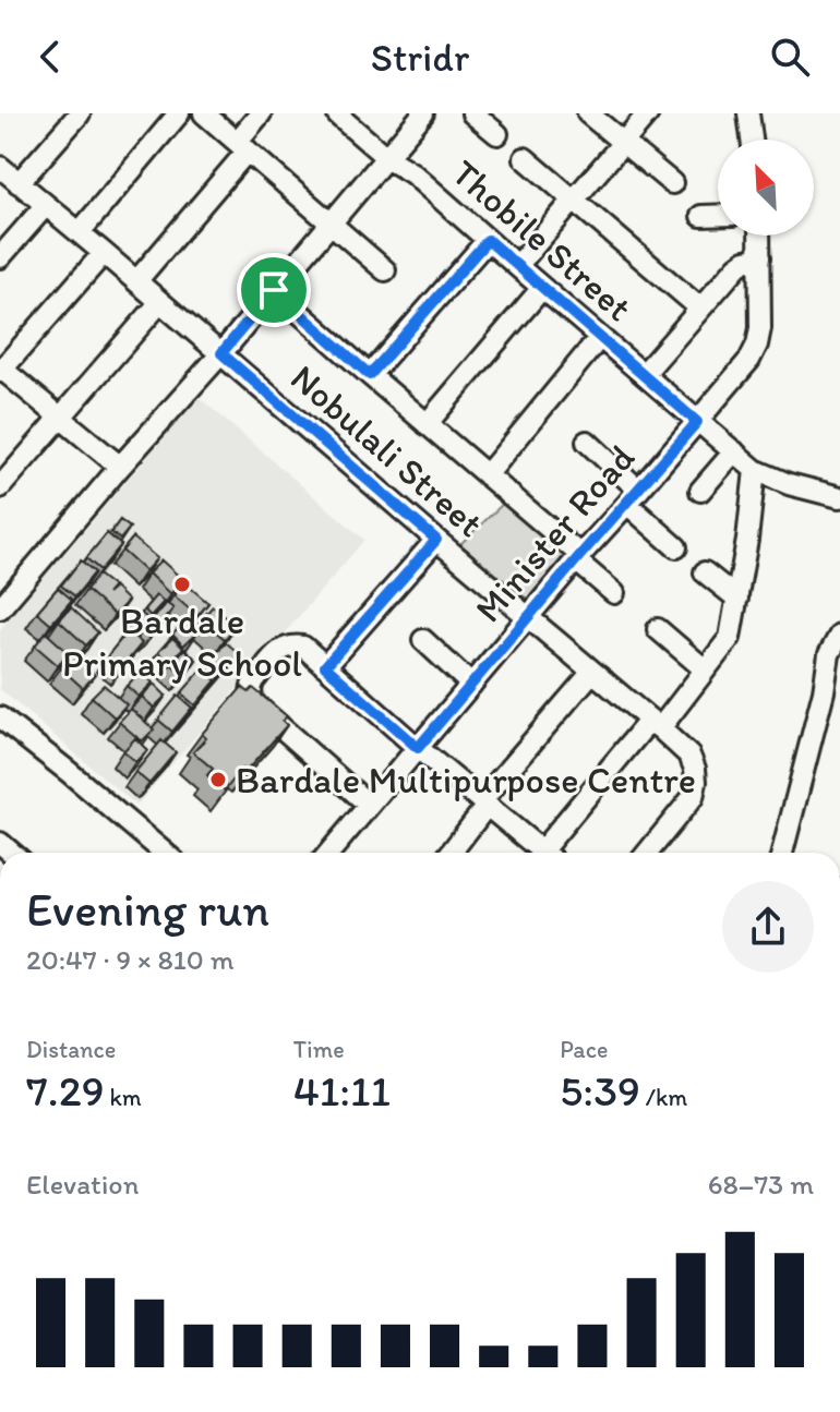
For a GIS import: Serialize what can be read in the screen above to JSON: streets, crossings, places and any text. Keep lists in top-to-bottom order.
{
  "streets": {
    "street": ["Thobile Street", "Nobulali Street", "Minister Road"]
  },
  "crossings": [
    ["Thobile Street", "Minister Road"],
    ["Nobulali Street", "Minister Road"]
  ],
  "places": ["Bardale Primary School", "Bardale Multipurpose Centre"],
  "north": "top left",
  "page": {
    "header": "Stridr",
    "heading": ["Evening run", "20:47 · 9 × 810 m"],
    "stats": [
      ["Distance", "7.29 km"],
      ["Time", "41:11"],
      ["Pace", "5:39 /km"]
    ],
    "chart": ["Elevation", "68–73 m"]
  }
}
